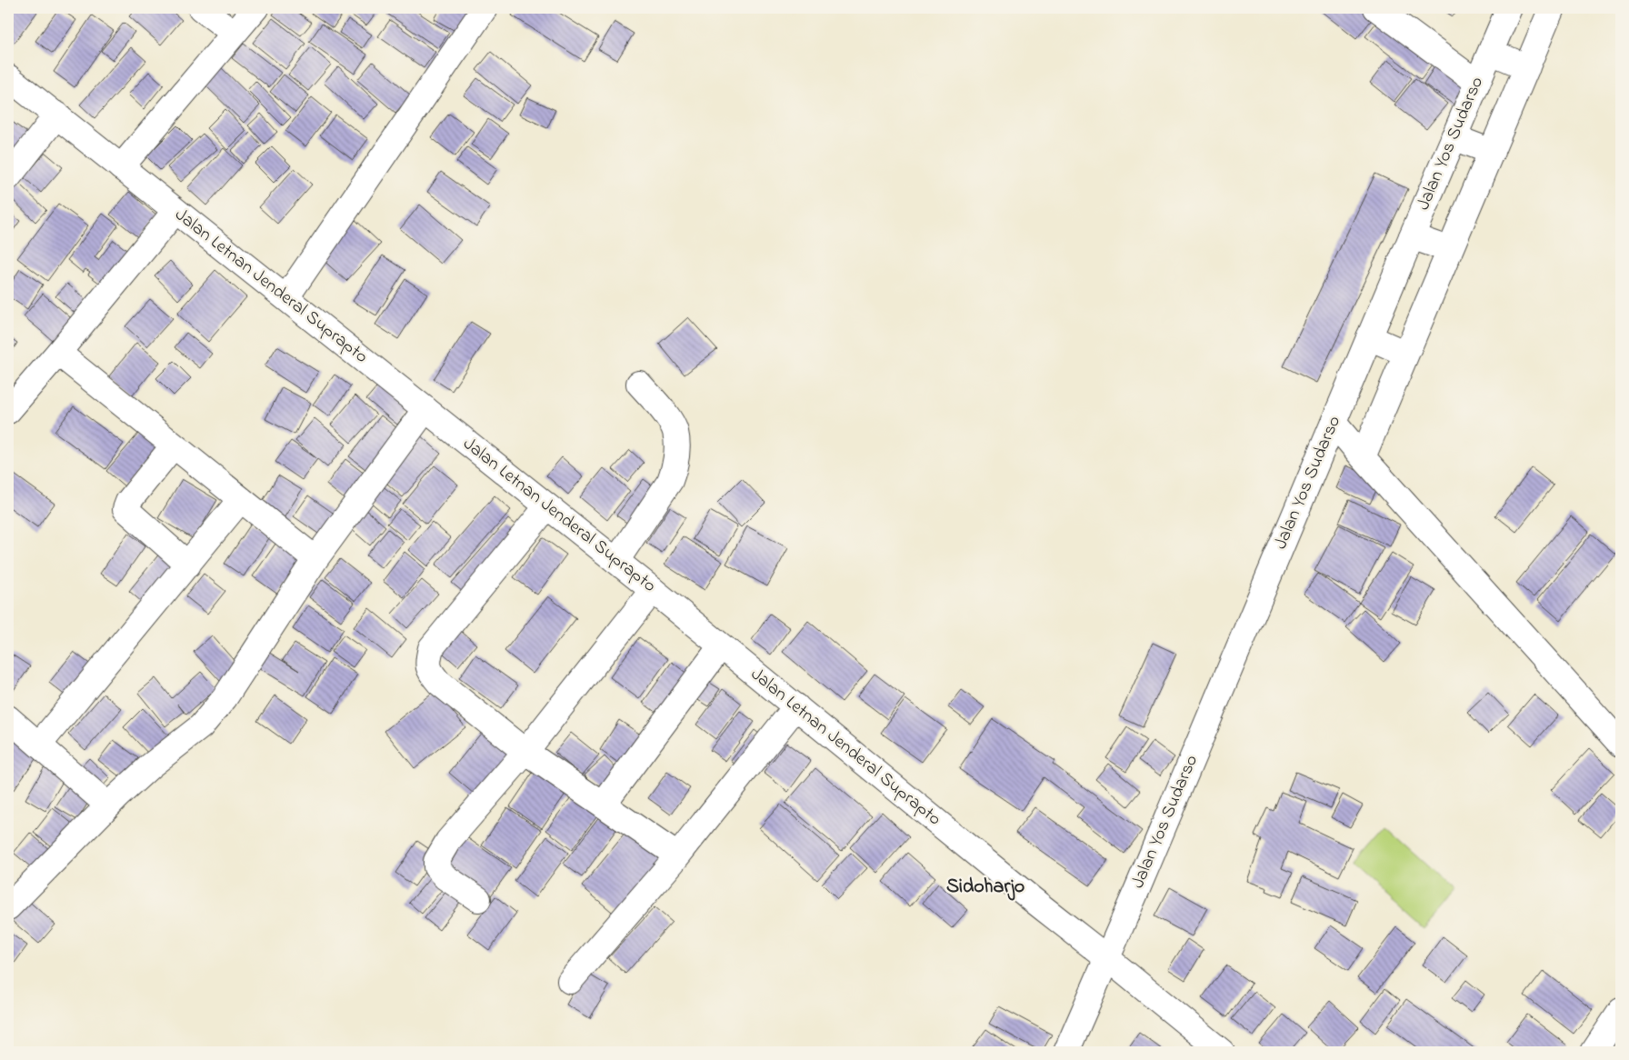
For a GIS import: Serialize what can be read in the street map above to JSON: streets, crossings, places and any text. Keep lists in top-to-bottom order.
{
  "streets": {
    "street": ["Jalan Yos Sudarso", "Jalan Letnan Jenderal Suprapto"]
  },
  "crossings": [
    ["Jalan Yos Sudarso", "Jalan Letnan Jenderal Suprapto"]
  ],
  "districts": ["Sidoharjo"]
}
